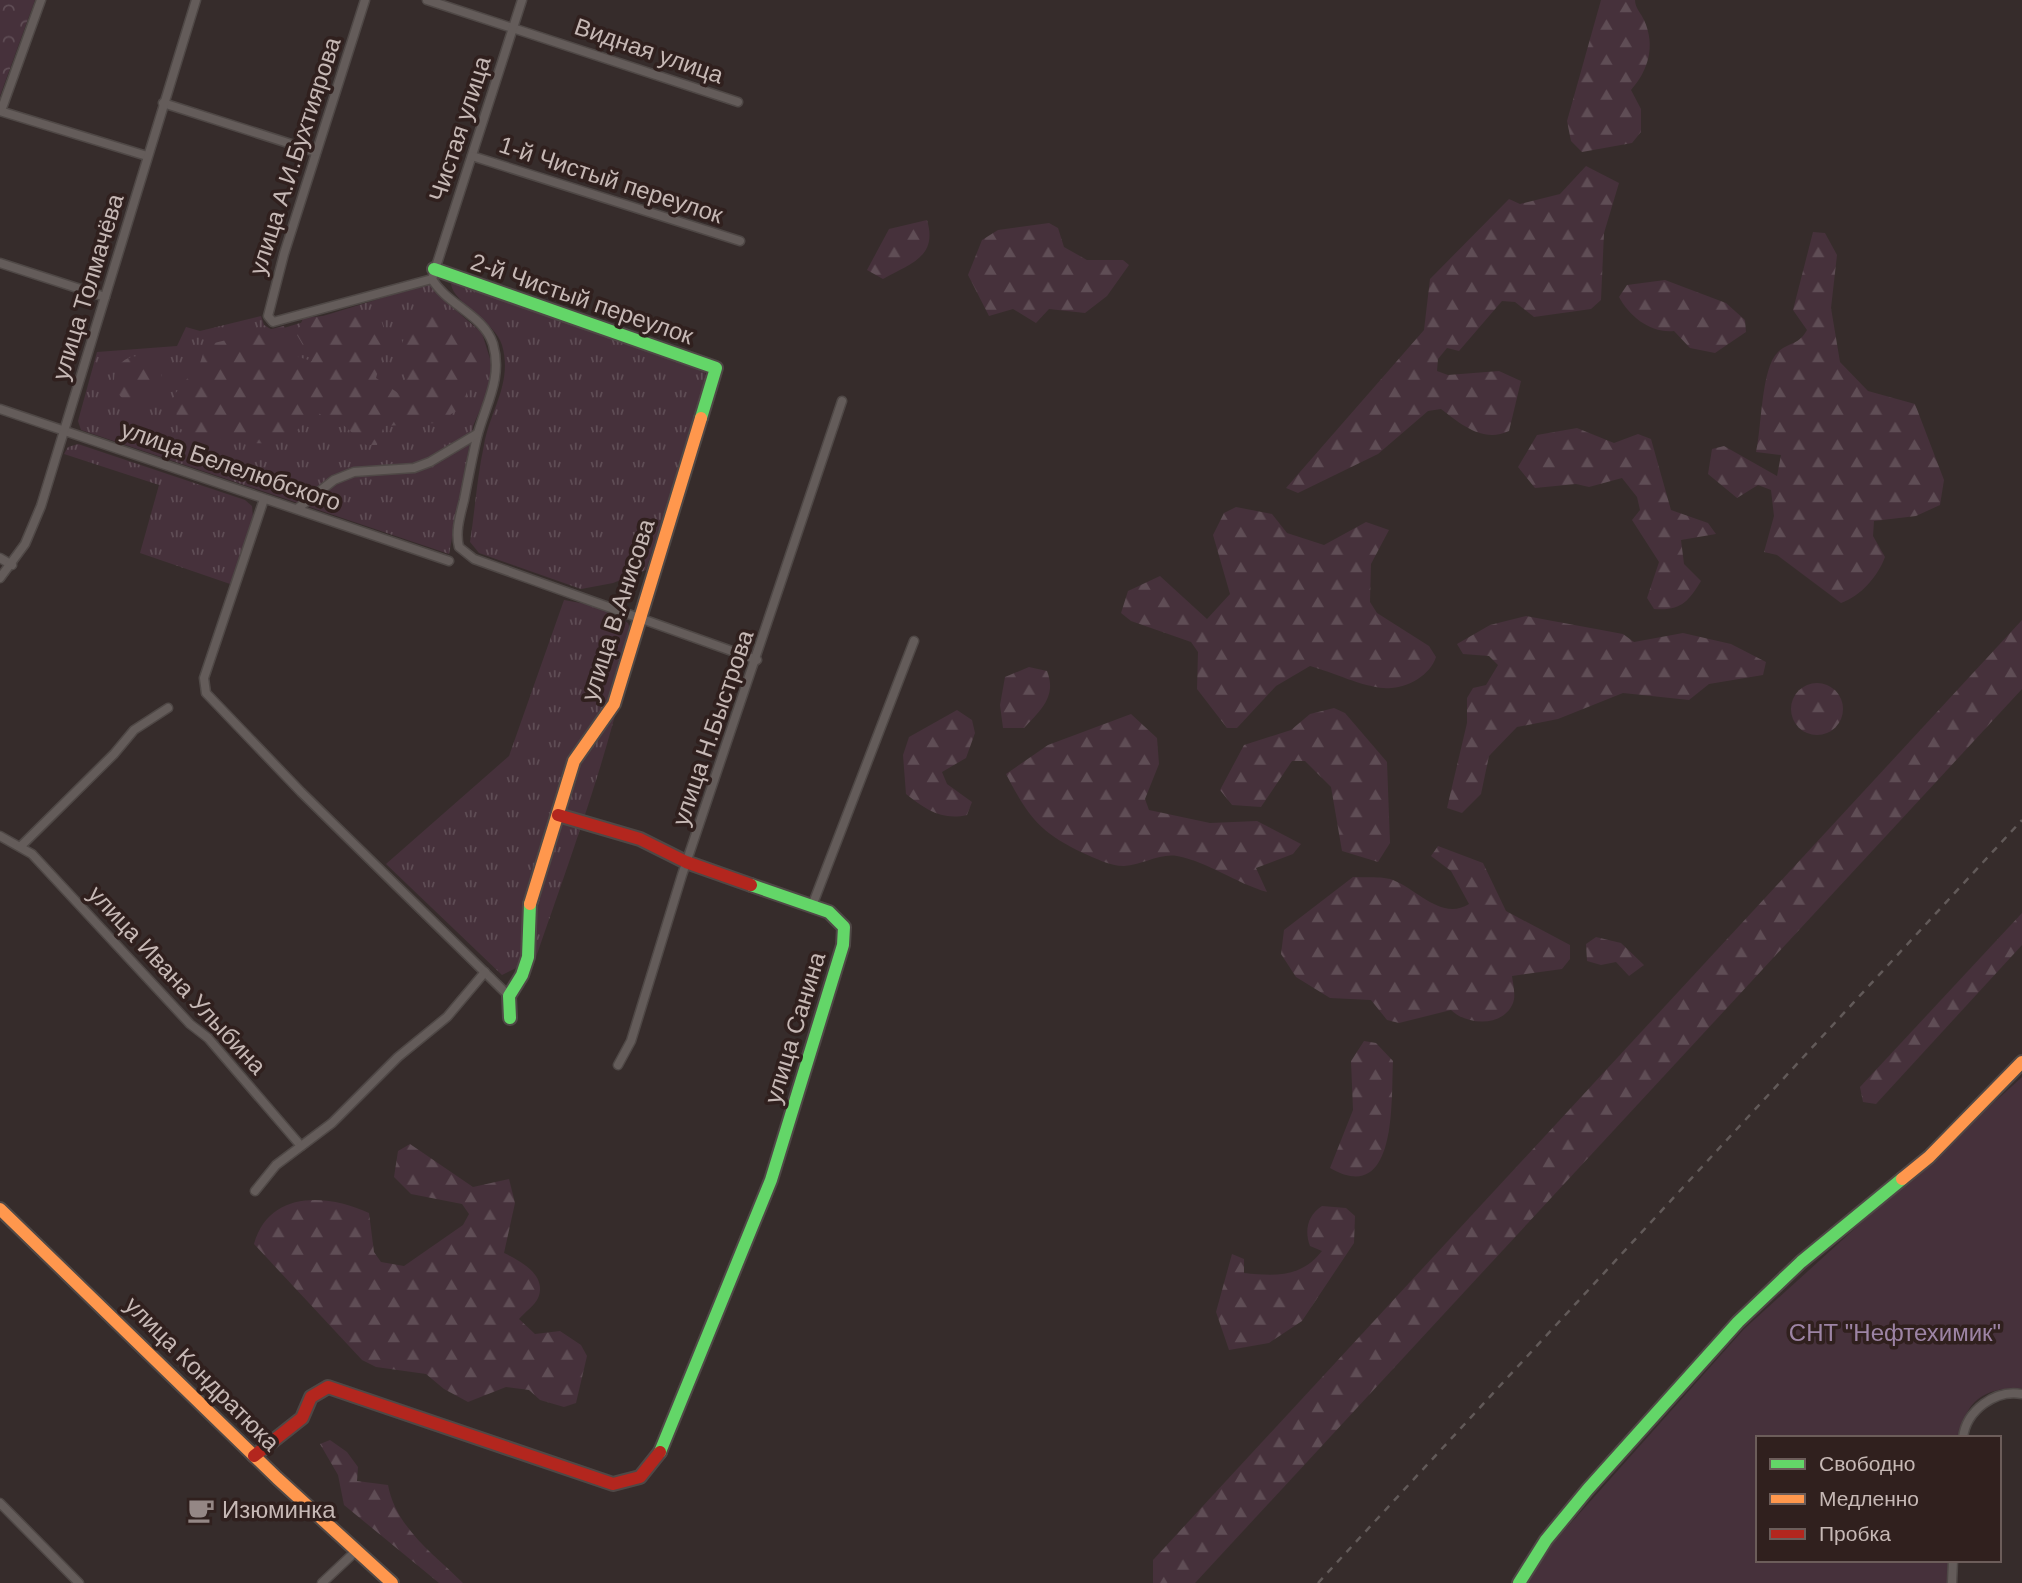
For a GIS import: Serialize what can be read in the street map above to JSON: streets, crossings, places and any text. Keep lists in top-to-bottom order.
{
  "streets": {
    "street": [
      "Видная улица",
      "Чистая улица",
      "улица А.И.Бухтиярова",
      "1-й Чистый переулок",
      "улица Толмачёва",
      "2-й Чистый переулок",
      "улица Белелюбского",
      "улица В.Анисова",
      "улица Н.Быстрова",
      "улица Ивана Улыбина",
      "улица Санина",
      "улица Кондратюка"
    ]
  },
  "crossings": [
    ["Видная улица", "Чистая улица"],
    ["Чистая улица", "улица А.И.Бухтиярова"],
    ["Чистая улица", "1-й Чистый переулок"],
    ["Чистая улица", "2-й Чистый переулок"],
    ["улица А.И.Бухтиярова", "2-й Чистый переулок"],
    ["улица Толмачёва", "улица Белелюбского"],
    ["2-й Чистый переулок", "улица В.Анисова"],
    ["улица В.Анисова", "улица Санина"],
    ["улица Н.Быстрова", "улица Санина"],
    ["улица Санина", "улица Кондратюка"]
  ],
  "parks": ["СНТ \"Нефтехимик\""],
  "places": {
    "cafe": ["Изюминка"]
  },
  "legend": ["Свободно", "Медленно", "Пробка"]
}
